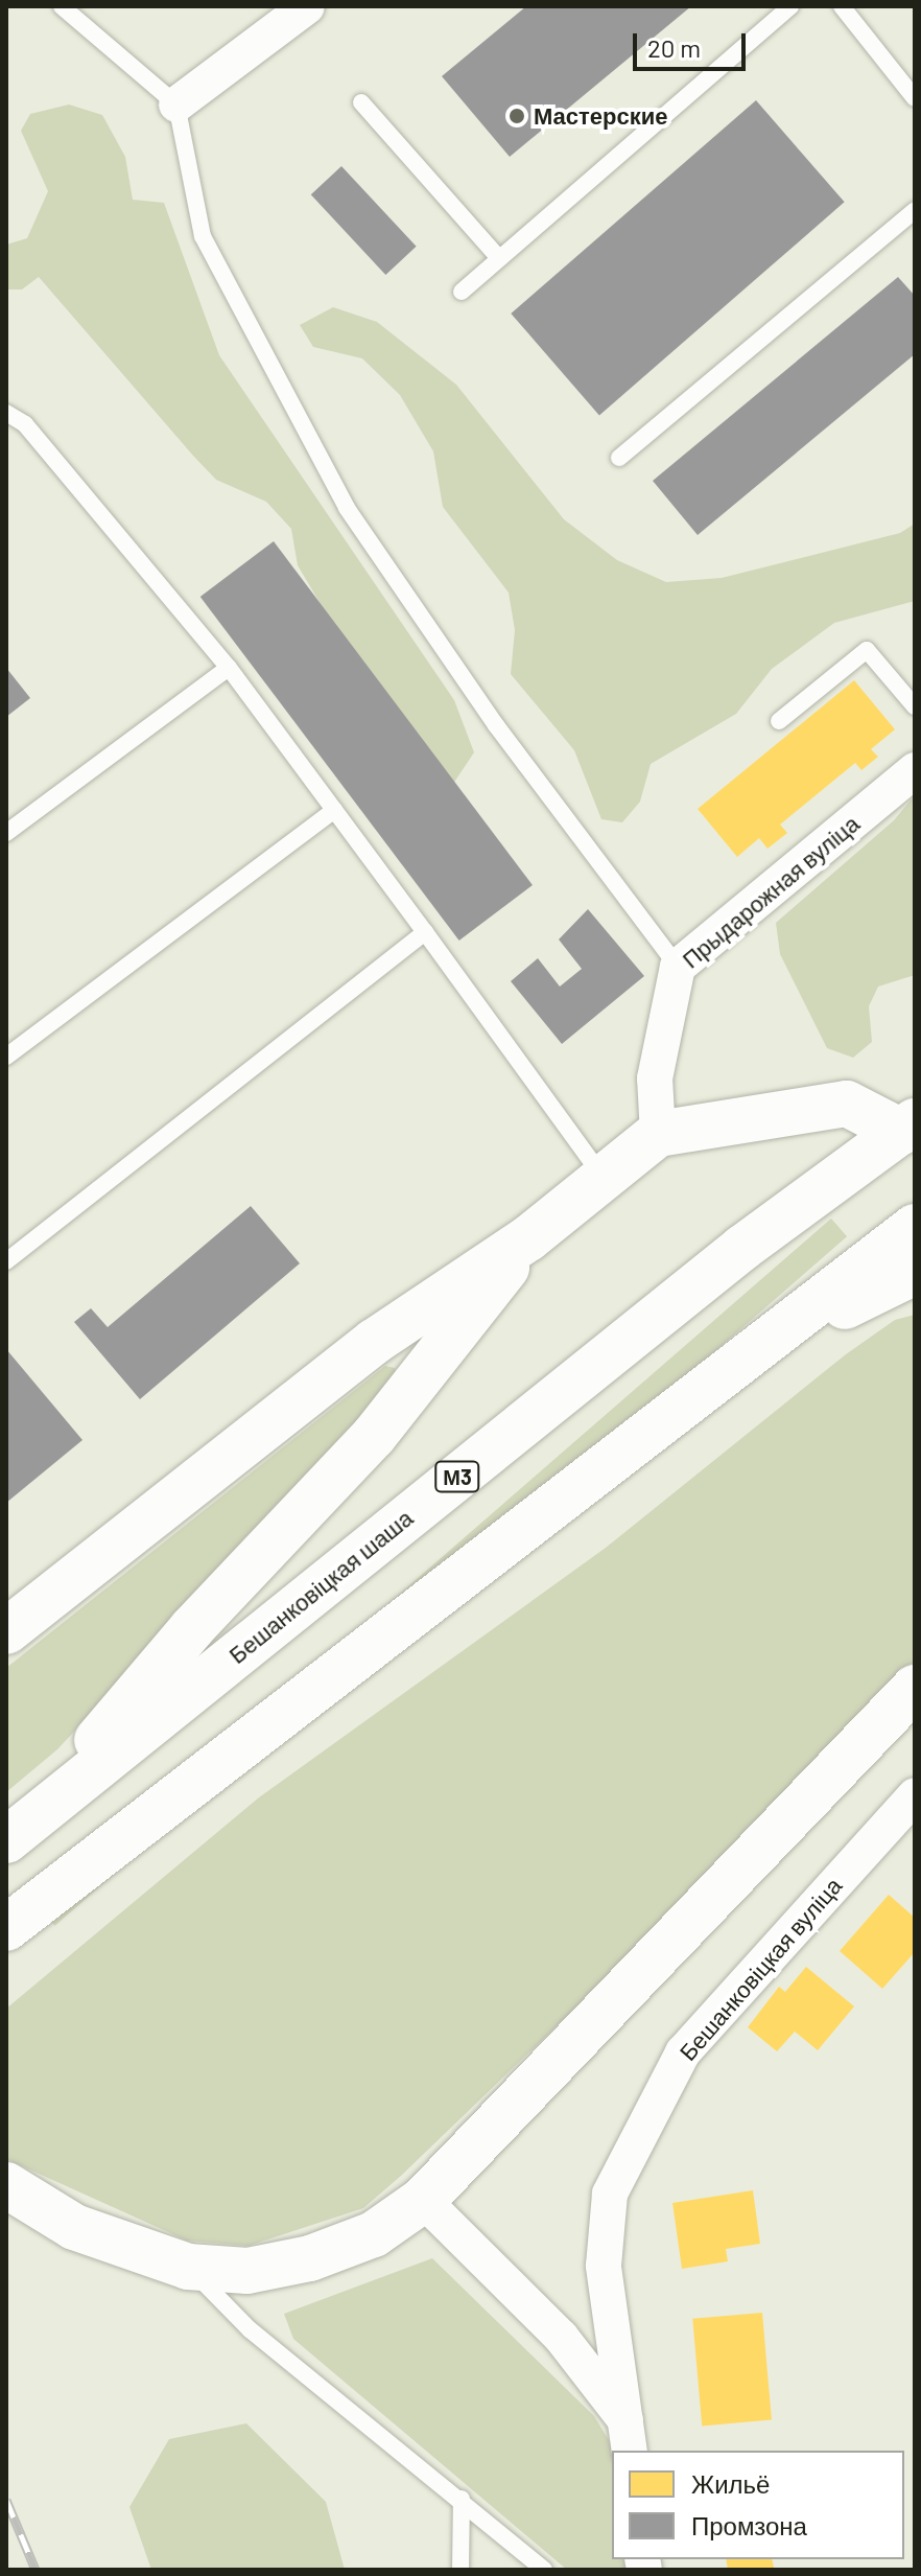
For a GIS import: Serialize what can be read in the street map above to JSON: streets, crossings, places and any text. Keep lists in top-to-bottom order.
{
  "streets": {
    "main road": ["М3", "Бешанковіцкая шаша"],
    "street": ["Прыдарожная вуліца", "Бешанковіцкая вуліца"]
  },
  "places": ["Мастерские"],
  "legend": ["Жильё", "Промзона"],
  "scale_bar": "20 m"
}
